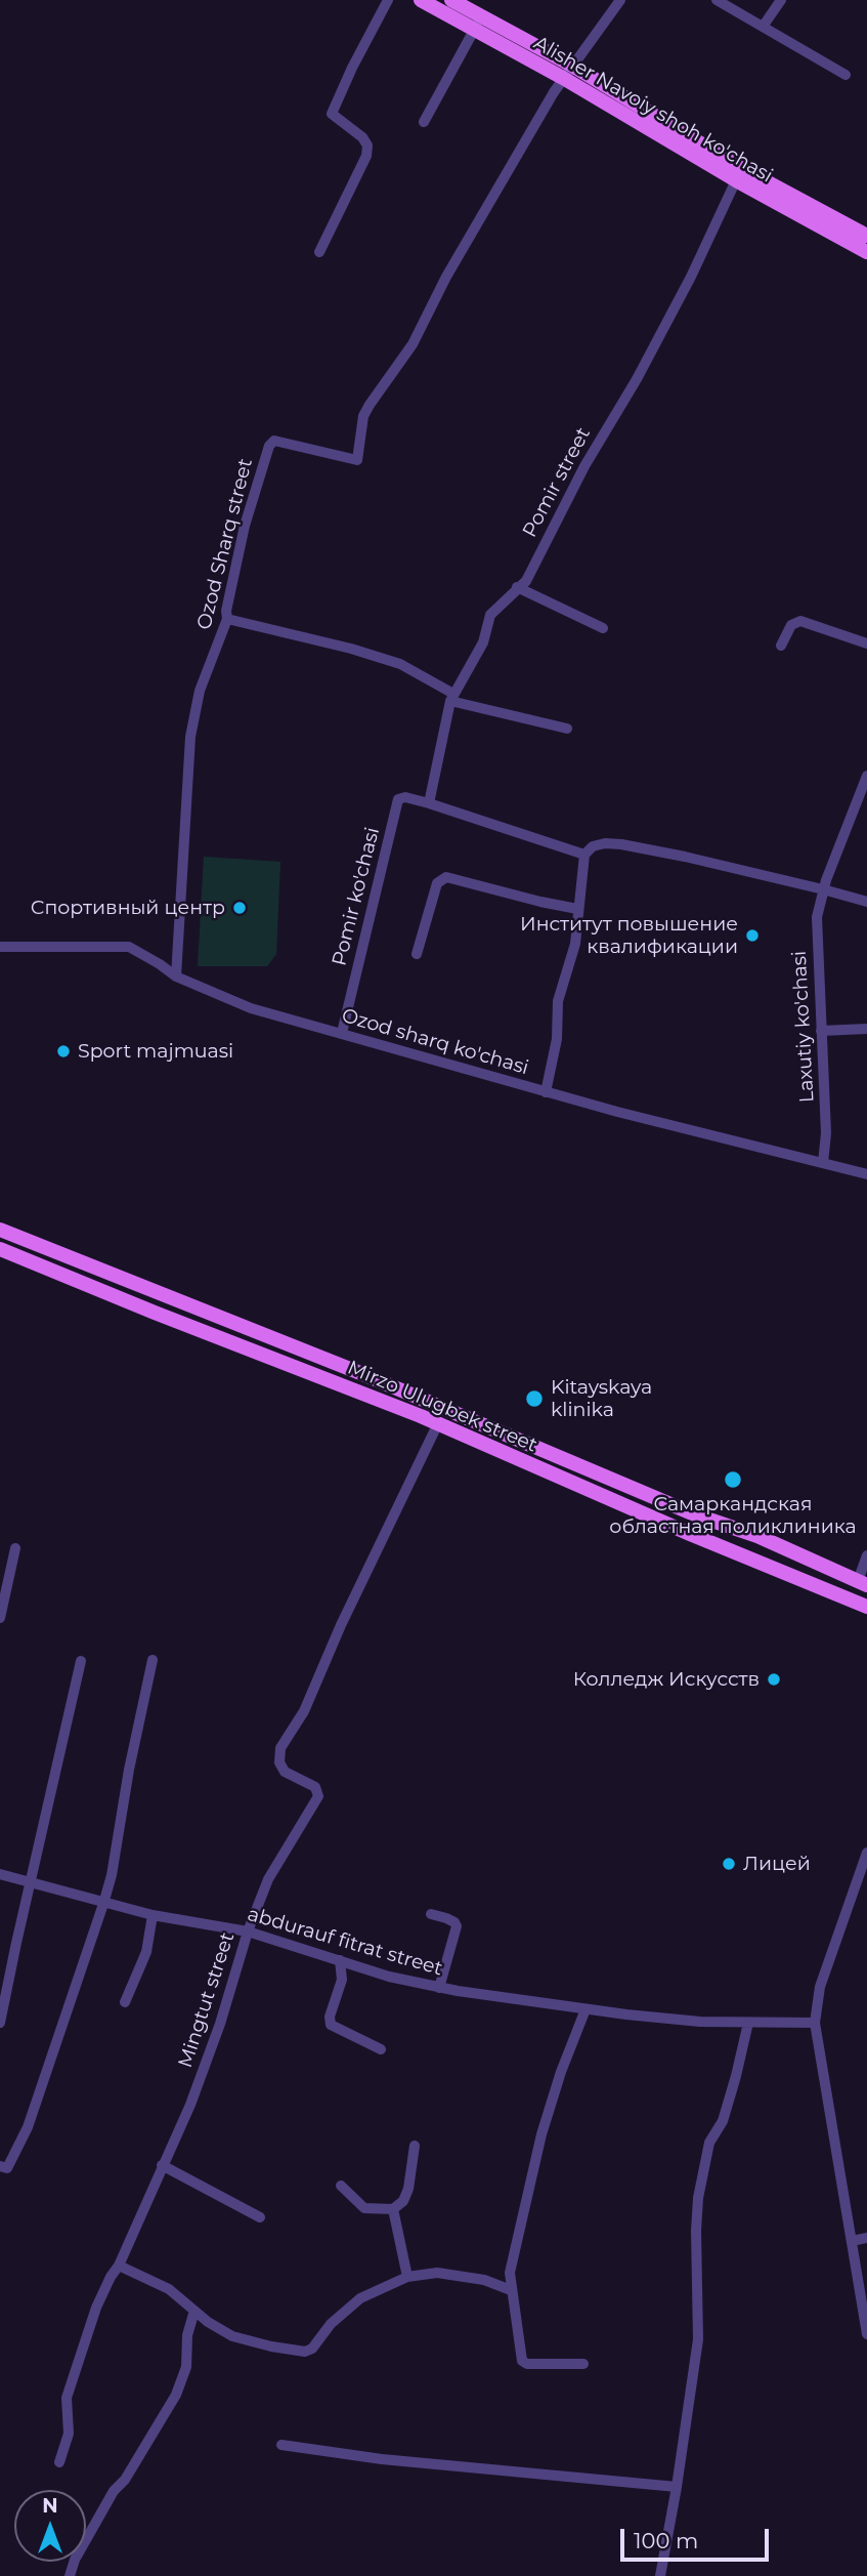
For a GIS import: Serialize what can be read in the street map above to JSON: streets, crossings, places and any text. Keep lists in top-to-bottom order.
{
  "streets": {
    "main road": ["Alisher Navoiy shoh ko'chasi", "Mirzo Ulugbek street"],
    "street": [
      "Pomir street",
      "Ozod Sharq street",
      "Pomir ko'chasi",
      "Laxutiy ko'chasi",
      "Ozod sharq ko'chasi",
      "abdurauf fitrat street",
      "Mingtut street"
    ]
  },
  "crossings": [
    ["Alisher Navoiy shoh ko'chasi", "Pomir street"],
    ["Alisher Navoiy shoh ko'chasi", "Ozod Sharq street"],
    ["Pomir street", "Pomir ko'chasi"],
    ["Ozod Sharq street", "Ozod sharq ko'chasi"],
    ["Pomir ko'chasi", "Ozod sharq ko'chasi"],
    ["Laxutiy ko'chasi", "Ozod sharq ko'chasi"],
    ["Mirzo Ulugbek street", "Mingtut street"],
    ["abdurauf fitrat street", "Mingtut street"]
  ],
  "places": [
    "Спортивный центр",
    "Институт повышение квалификации",
    "Sport majmuasi",
    "Kitayskaya klinika",
    "Самаркандская областная поликлиника",
    "Колледж Искусств",
    "Лицей"
  ],
  "scale_bar": "100 m",
  "north": "top"
}
